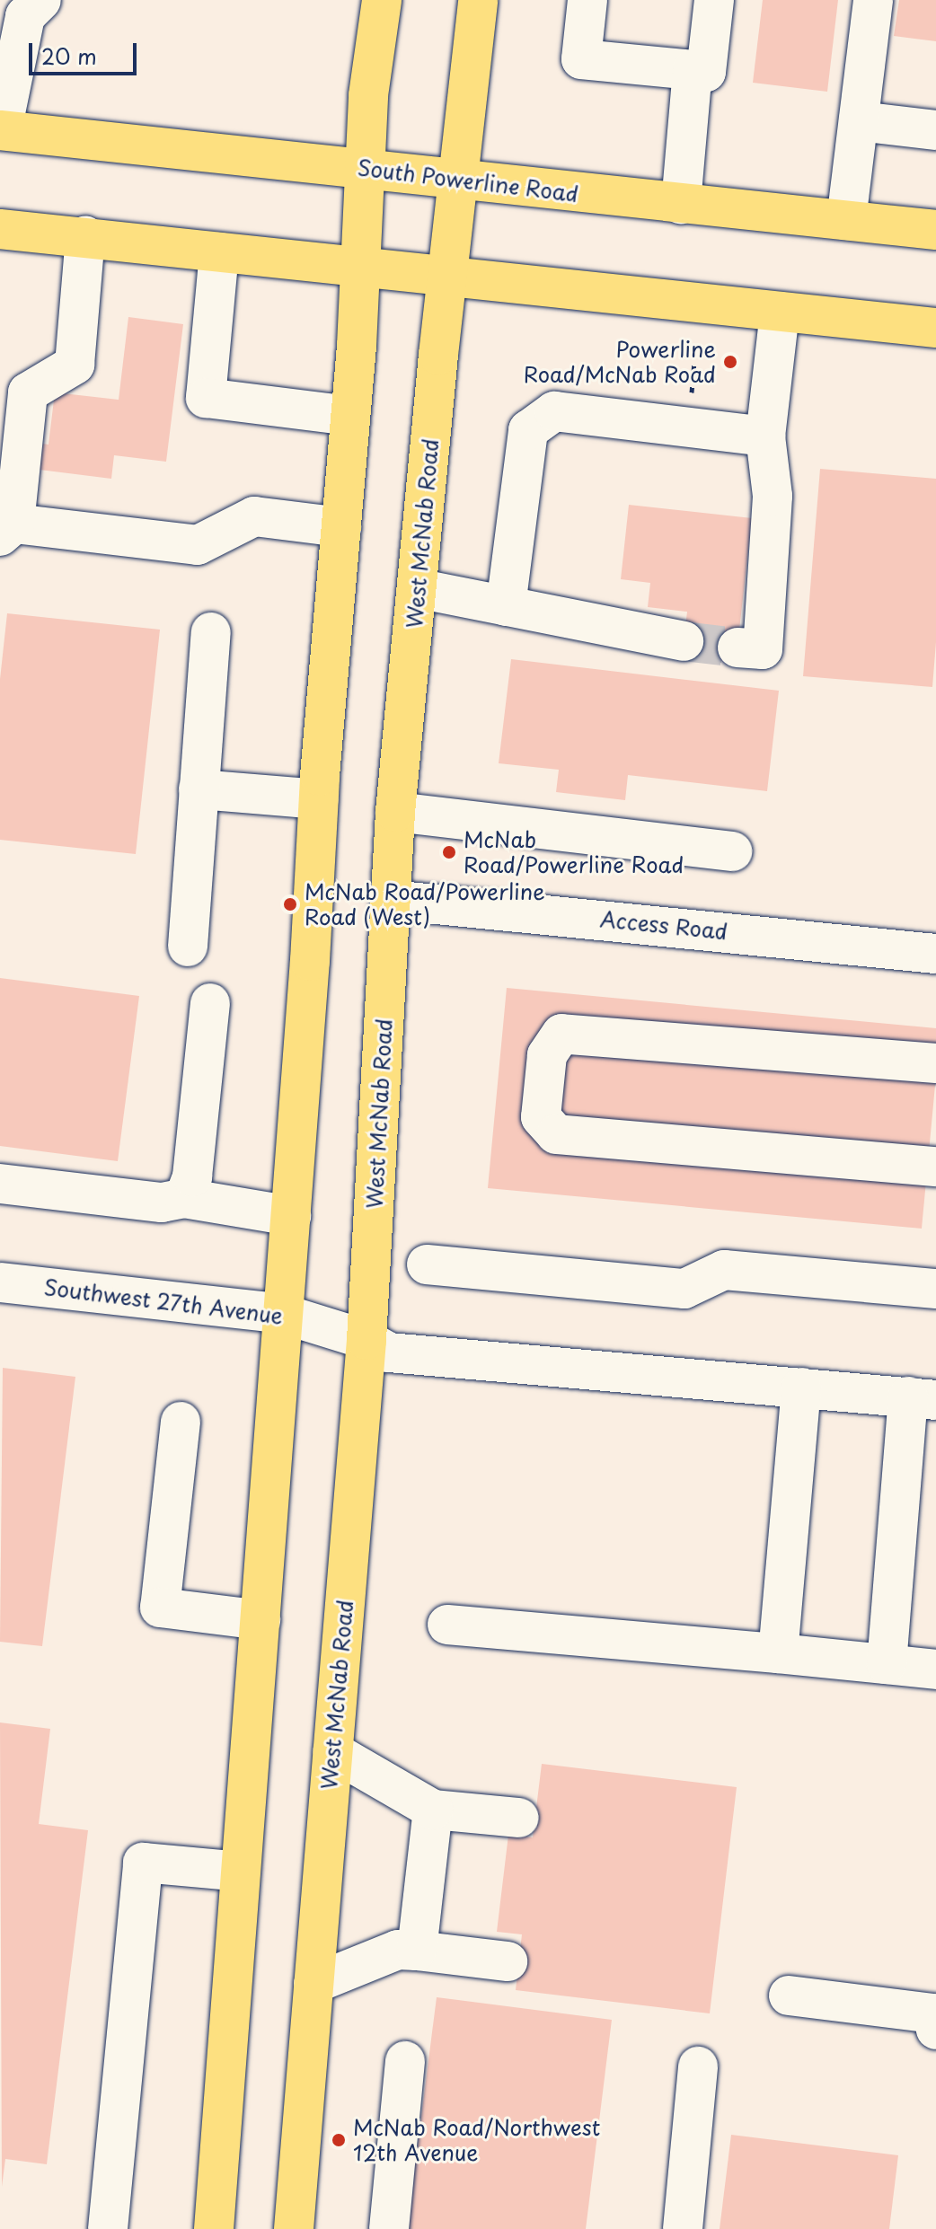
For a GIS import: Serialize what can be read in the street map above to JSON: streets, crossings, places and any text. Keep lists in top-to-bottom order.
{
  "streets": {
    "main road": ["South Powerline Road", "West McNab Road"],
    "street": ["Access Road", "Southwest 27th Avenue"]
  },
  "crossings": [
    ["South Powerline Road", "West McNab Road"],
    ["West McNab Road", "Access Road"],
    ["West McNab Road", "Southwest 27th Avenue"]
  ],
  "places": [
    "Powerline Road/McNab Road",
    "McNab Road/Powerline Road",
    "McNab Road/Powerline Road (West)",
    "McNab Road/Northwest 12th Avenue"
  ],
  "scale_bar": "20 m"
}
